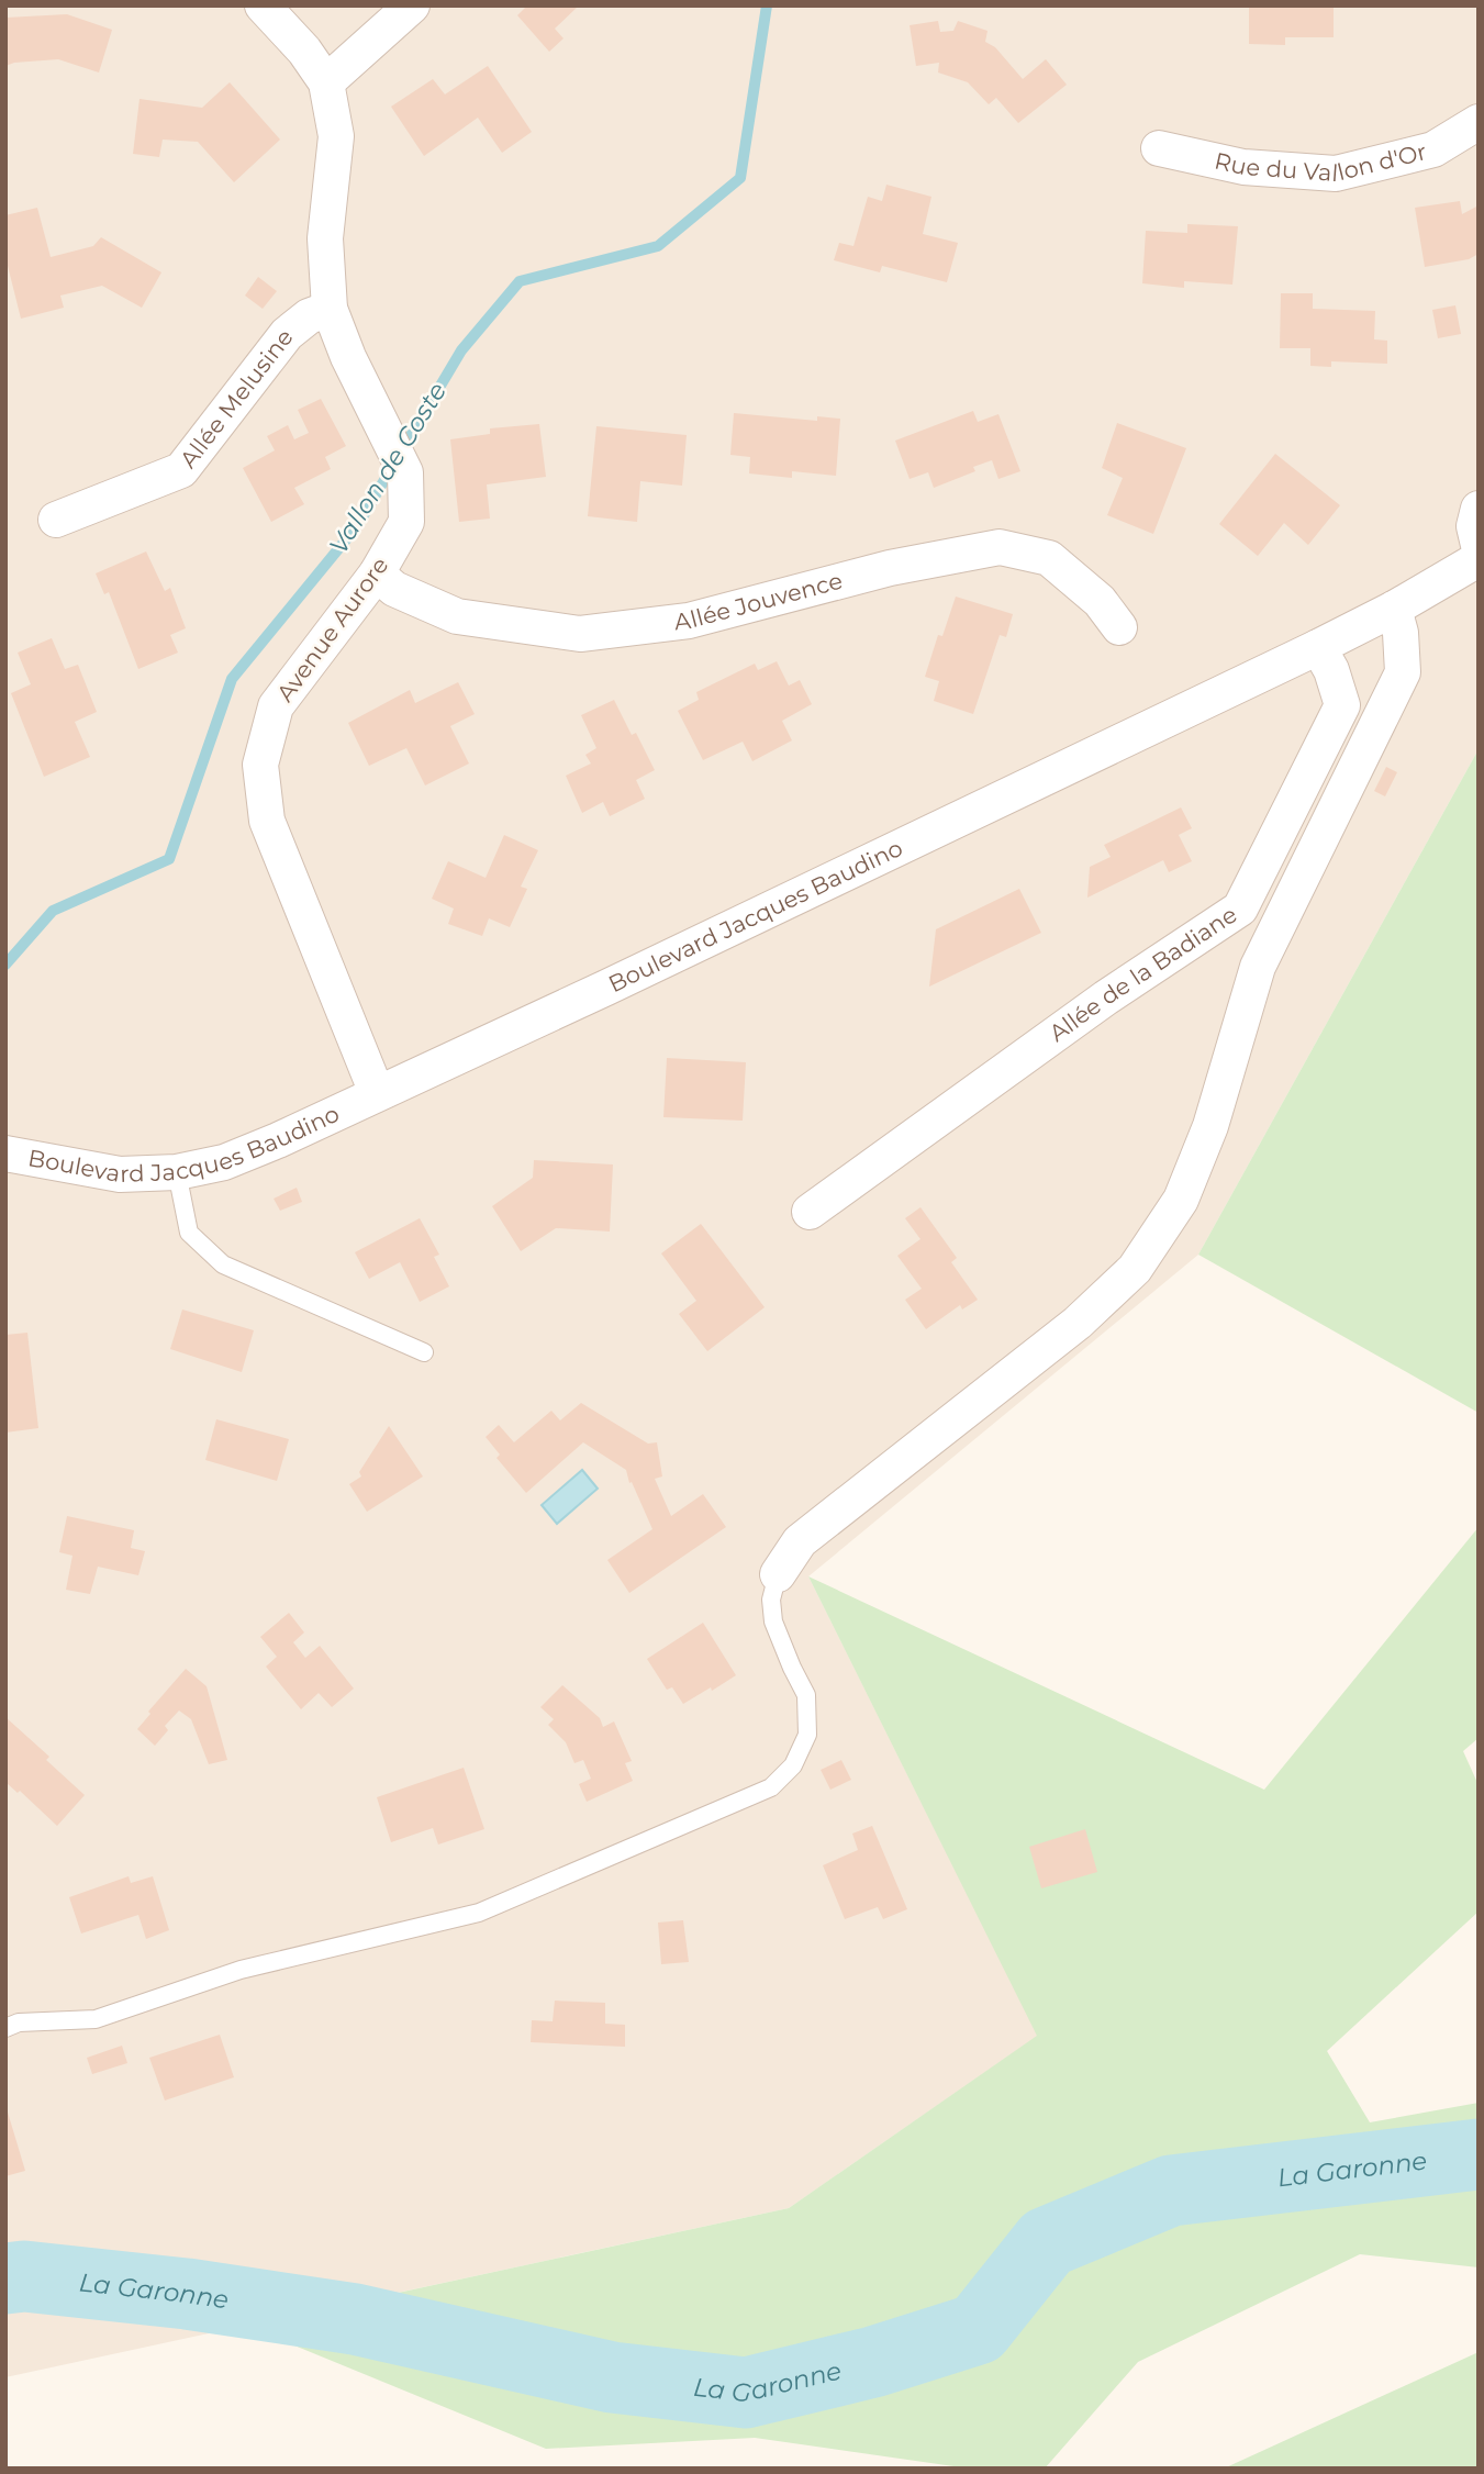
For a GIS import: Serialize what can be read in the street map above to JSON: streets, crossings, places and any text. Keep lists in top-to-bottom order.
{
  "streets": {
    "street": [
      "Rue du Vallon d'Or",
      "Allée Melusine",
      "Allée Jouvence",
      "Avenue Aurore",
      "Boulevard Jacques Baudino",
      "Allée de la Badiane"
    ]
  },
  "crossings": [
    ["Allée Melusine", "Avenue Aurore"],
    ["Allée Jouvence", "Avenue Aurore"],
    ["Avenue Aurore", "Boulevard Jacques Baudino"],
    ["Boulevard Jacques Baudino", "Allée de la Badiane"]
  ],
  "water": ["Vallon de Coste", "La Garonne"]
}
